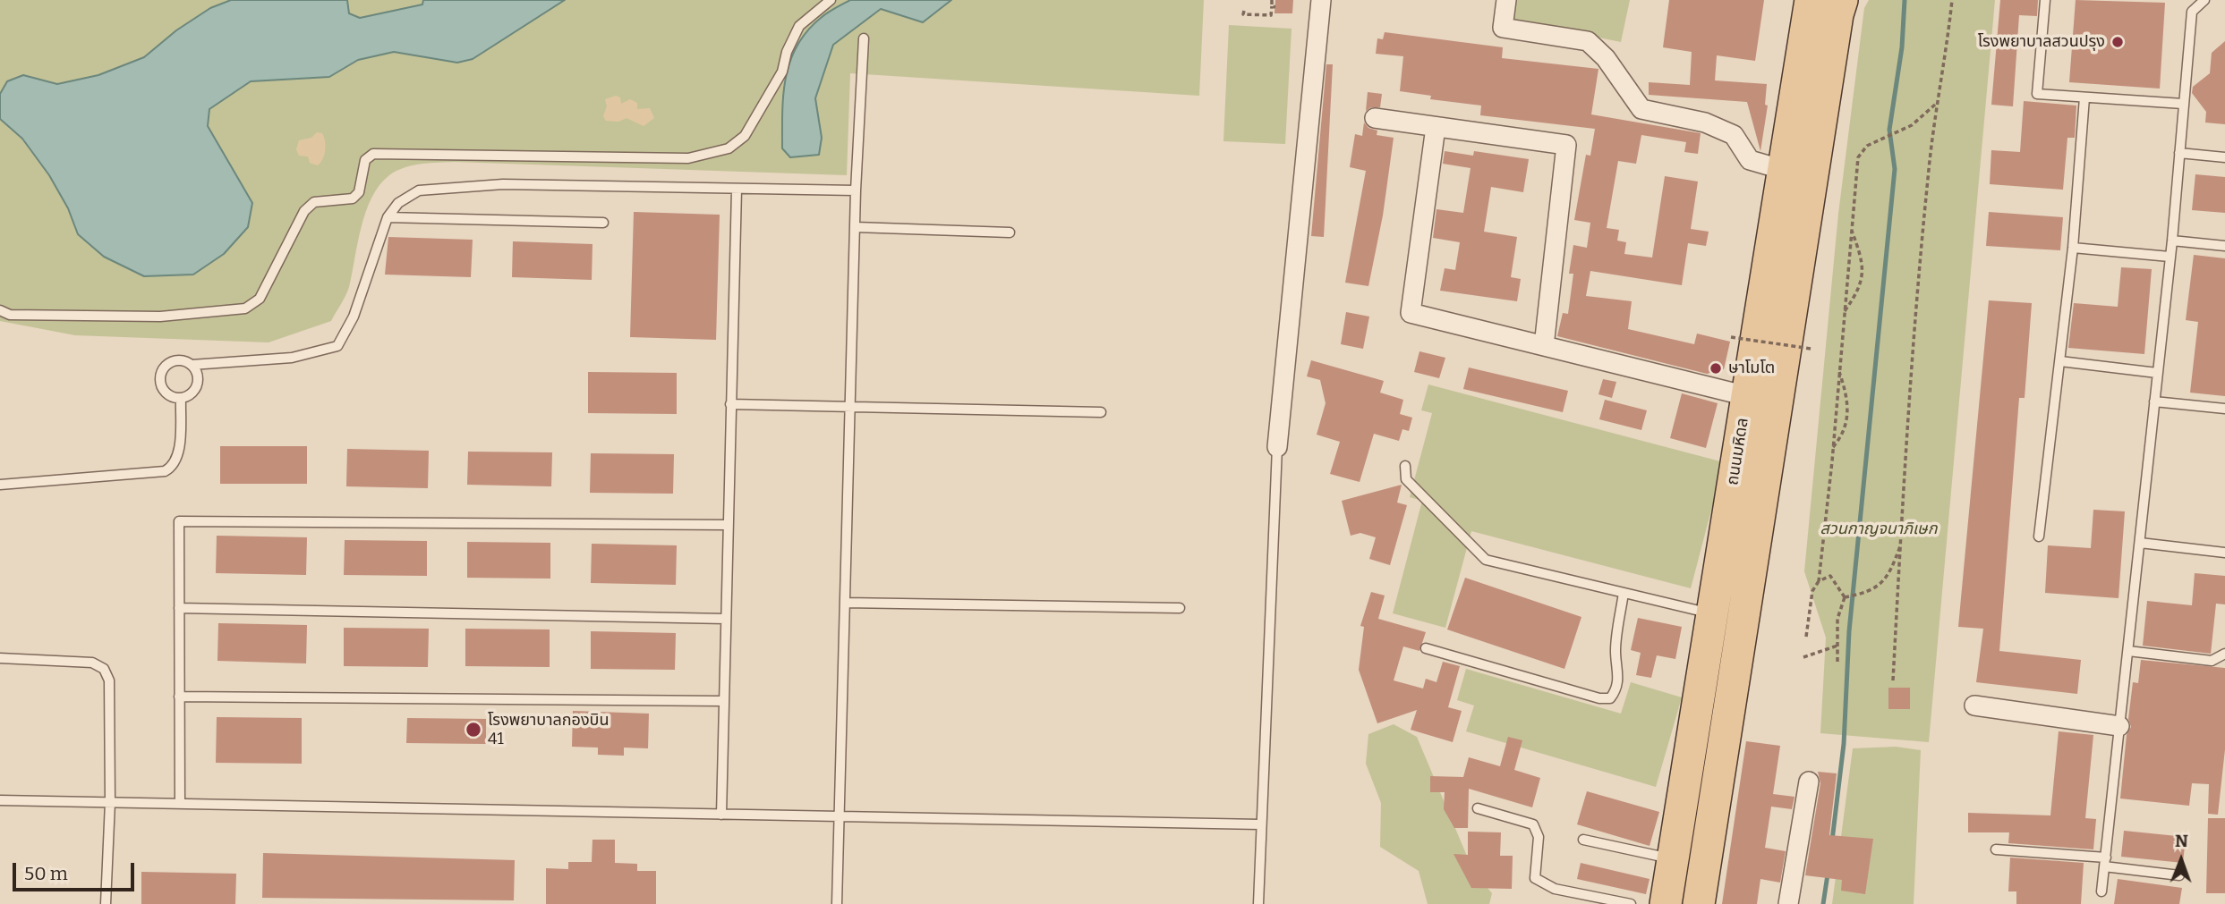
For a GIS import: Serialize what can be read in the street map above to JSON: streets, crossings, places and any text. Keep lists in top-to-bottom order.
{
  "streets": {
    "main road": ["ถนนมหิดล"]
  },
  "parks": ["สวนกาญจนาภิเษก"],
  "places": ["โรงพยาบาลสวนปรุง", "ษาโมโต", "โรงพยาบาลกองบิน 41"],
  "scale_bar": "50 m",
  "north": "top"
}
